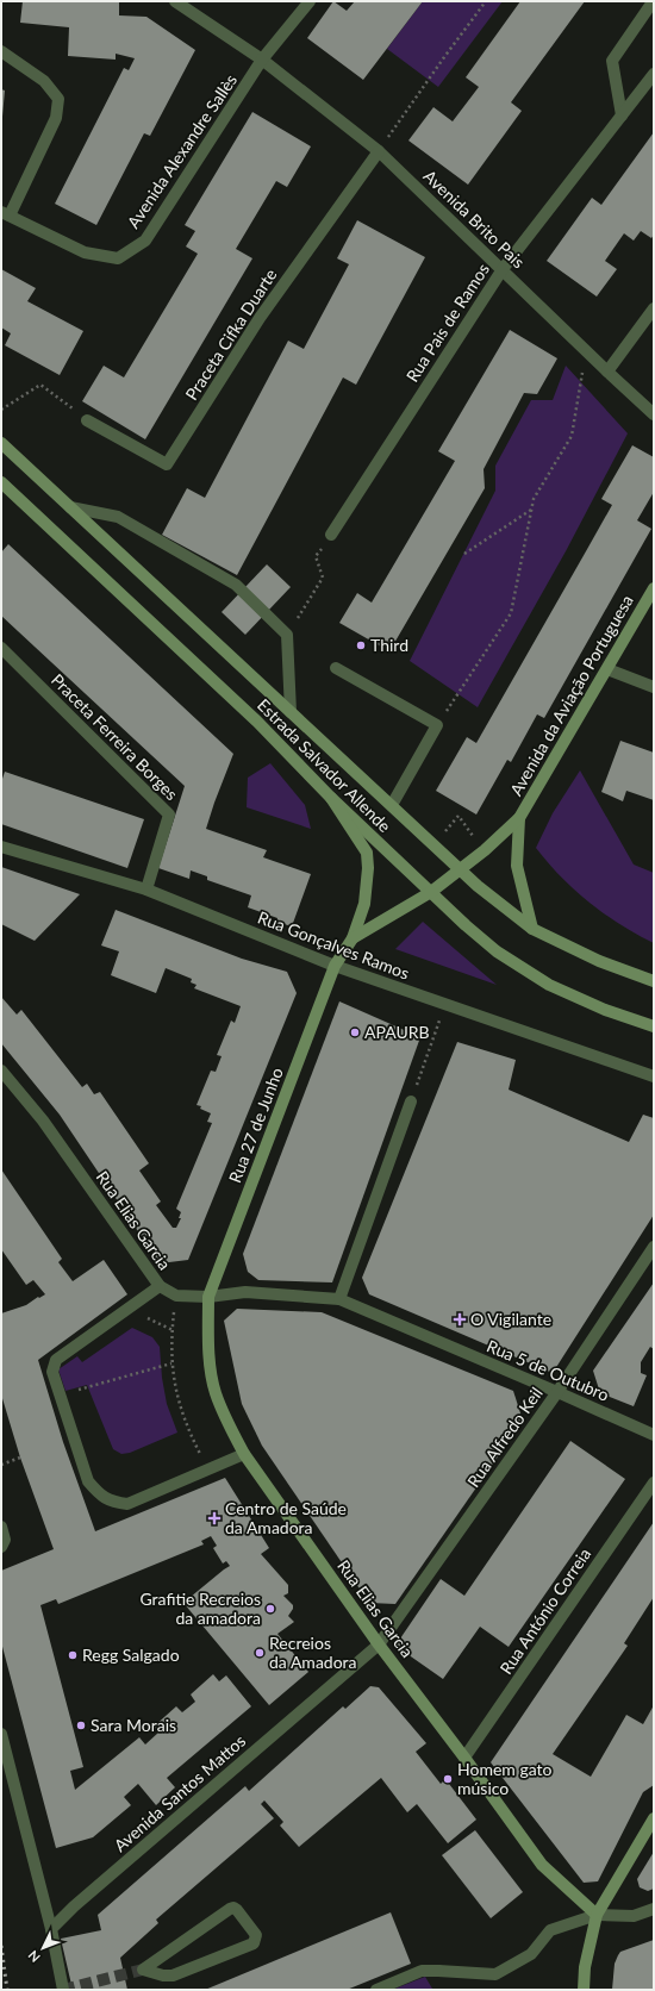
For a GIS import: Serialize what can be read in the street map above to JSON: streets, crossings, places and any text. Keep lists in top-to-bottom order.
{
  "streets": {
    "street": [
      "Avenida Alexandre Sallès",
      "Avenida Brito Pais",
      "Rua Pais de Ramos",
      "Praceta Cifka Duarte",
      "Avenida da Aviação Portuguesa",
      "Praceta Ferreira Borges",
      "Estrada Salvador Allende",
      "Rua Gonçalves Ramos",
      "Rua 27 de Junho",
      "Rua Elias Garcia",
      "Rua 5 de Outubro",
      "Rua Alfredo Keil",
      "Rua António Correia",
      "Avenida Santos Mattos"
    ]
  },
  "crossings": [
    ["Avenida Alexandre Sallès", "Avenida Brito Pais"],
    ["Avenida Brito Pais", "Rua Pais de Ramos"],
    ["Avenida Brito Pais", "Praceta Cifka Duarte"],
    ["Avenida da Aviação Portuguesa", "Estrada Salvador Allende"],
    ["Avenida da Aviação Portuguesa", "Rua 27 de Junho"],
    ["Praceta Ferreira Borges", "Rua Gonçalves Ramos"],
    ["Rua Gonçalves Ramos", "Rua 27 de Junho"],
    ["Rua 27 de Junho", "Rua Elias Garcia"],
    ["Rua 27 de Junho", "Rua 5 de Outubro"],
    ["Rua Elias Garcia", "Rua 5 de Outubro"],
    ["Rua Elias Garcia", "Rua Alfredo Keil"],
    ["Rua Elias Garcia", "Rua António Correia"],
    ["Rua Elias Garcia", "Avenida Santos Mattos"],
    ["Rua 5 de Outubro", "Rua Alfredo Keil"],
    ["Rua Alfredo Keil", "Avenida Santos Mattos"]
  ],
  "places": {
    "other": [
      "Third",
      "APAURB",
      "Grafitie Recreios da amadora",
      "Recreios da Amadora",
      "Regg Salgado",
      "Sara Morais",
      "Homem gato músico"
    ],
    "health": ["O Vigilante", "Centro de Saúde da Amadora"]
  },
  "north": "bottom left"
}
